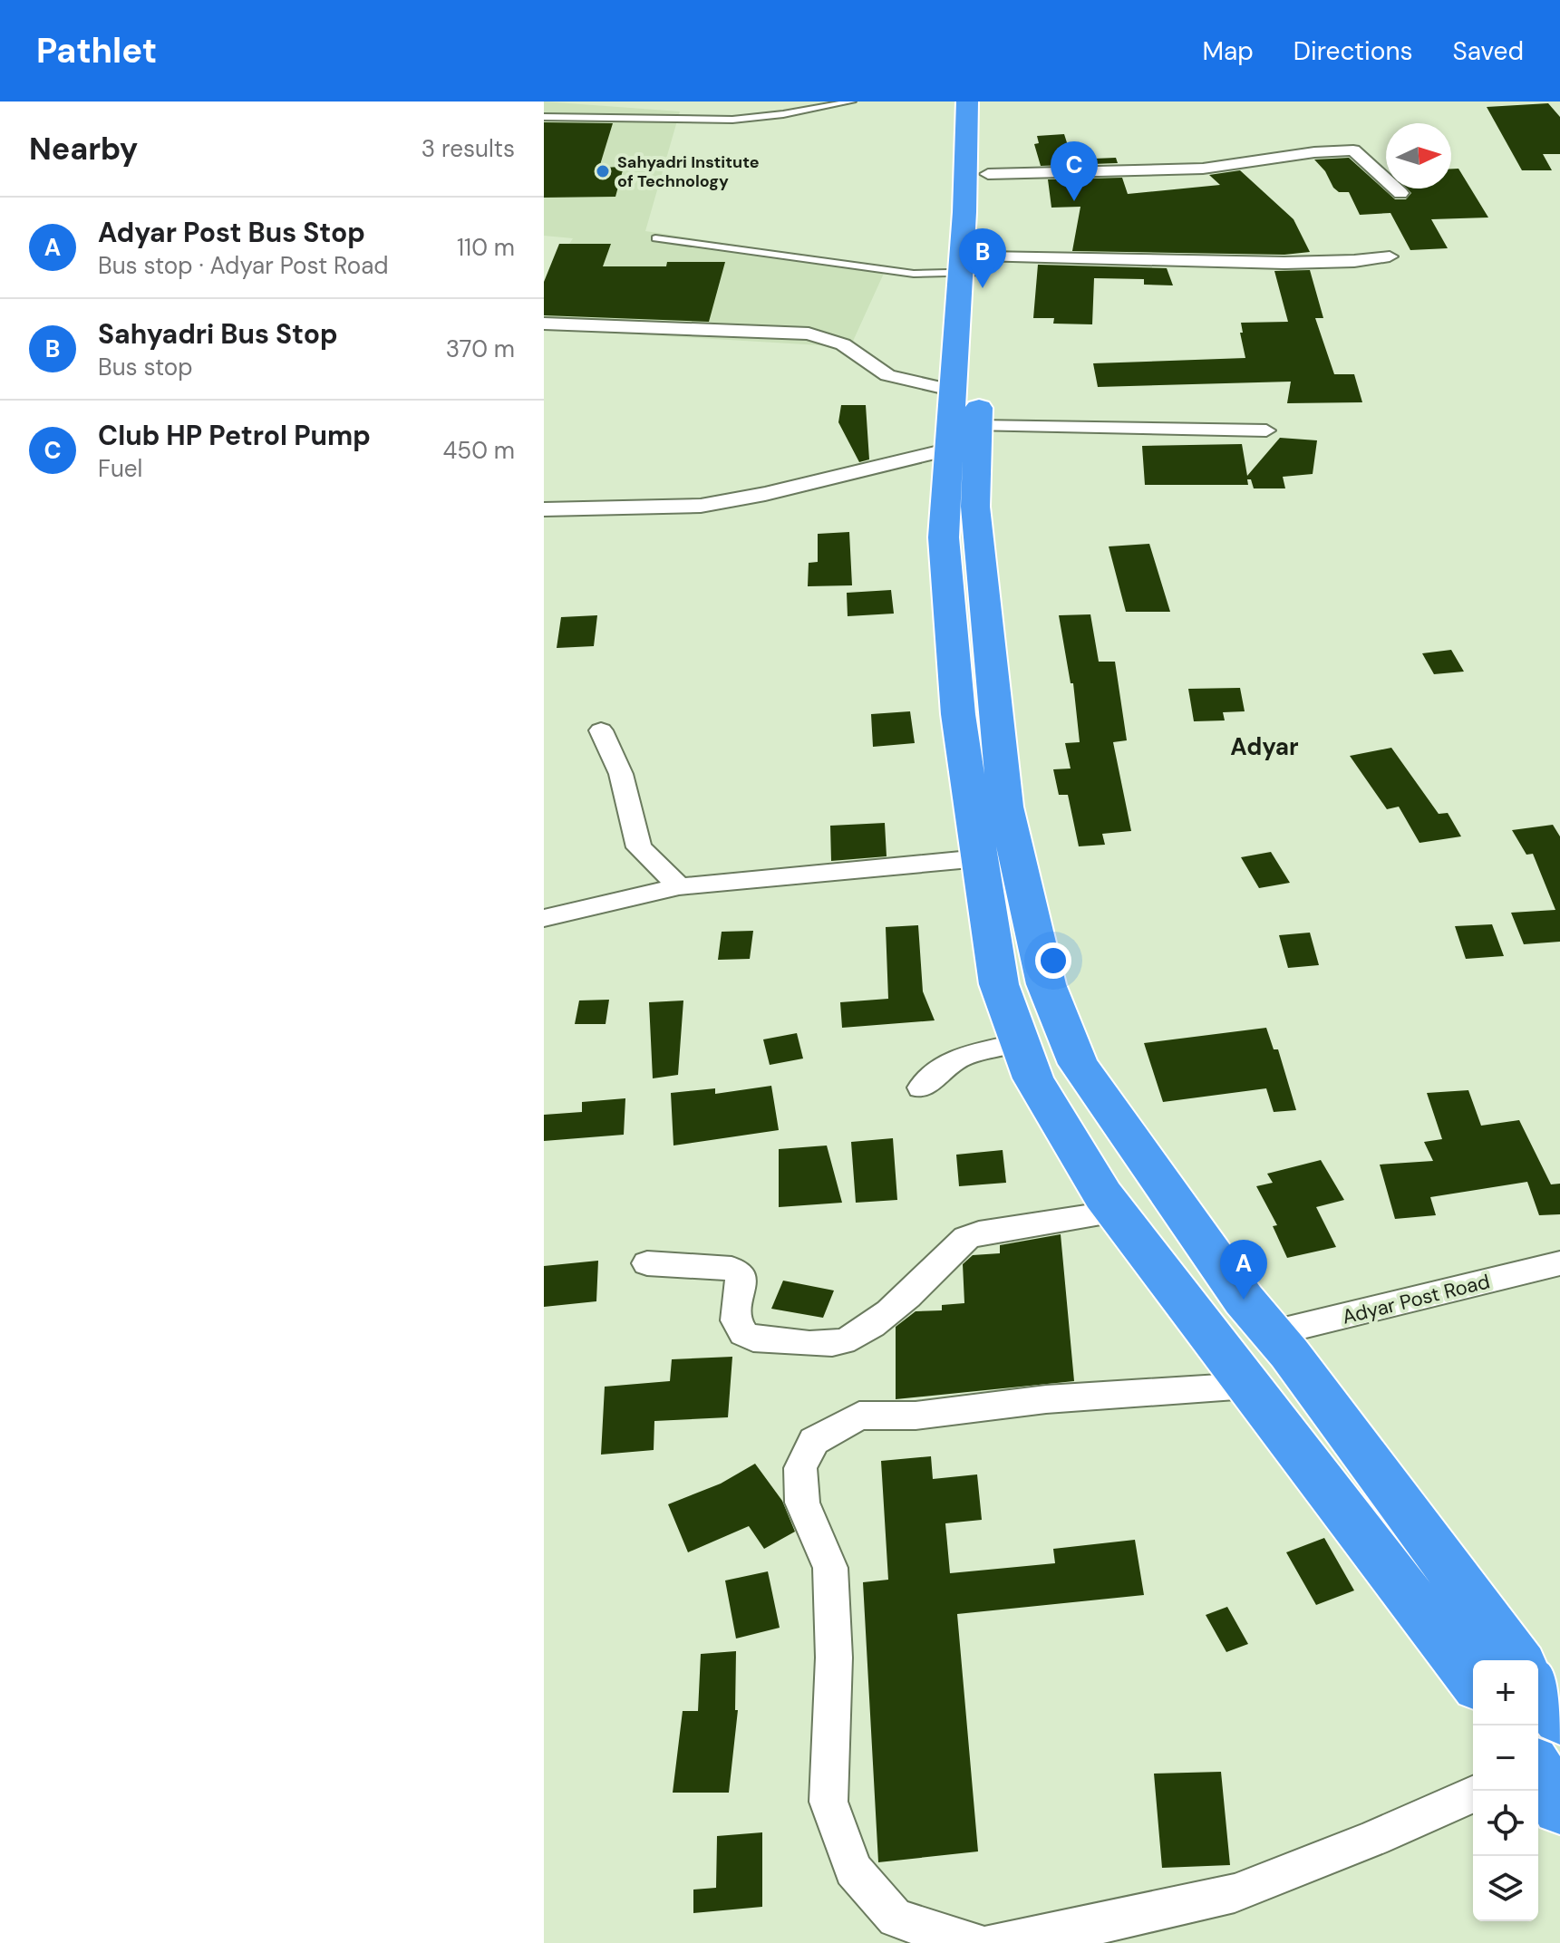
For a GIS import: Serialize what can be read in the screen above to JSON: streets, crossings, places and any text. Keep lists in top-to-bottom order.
{
  "streets": {
    "street": ["Adyar Post Road"]
  },
  "districts": ["Adyar"],
  "places": ["Sahyadri Institute of Technology"],
  "north": "right",
  "page": {
    "header": "Pathlet",
    "nav": ["Map", "Directions", "Saved"],
    "heading": ["Nearby", "3 results"],
    "pins": ["C", "B", "A"],
    "list": [
      {
        "mark": "A",
        "name": "Adyar Post Bus Stop",
        "note": "Bus stop · Adyar Post Road",
        "value": "110 m"
      },
      {
        "mark": "B",
        "name": "Sahyadri Bus Stop",
        "note": "Bus stop",
        "value": "370 m"
      },
      {
        "mark": "C",
        "name": "Club HP Petrol Pump",
        "note": "Fuel",
        "value": "450 m"
      }
    ],
    "map_buttons": ["+", "−"]
  }
}
